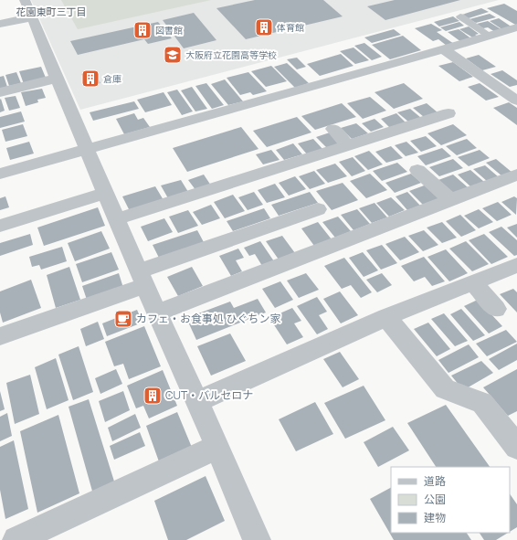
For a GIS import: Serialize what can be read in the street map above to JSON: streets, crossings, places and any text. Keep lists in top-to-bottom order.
{
  "districts": ["花園東町三丁目"],
  "places": {
    "building": [
      "体育館",
      "図書館",
      "倉庫",
      "CUT・バルセロナ"
    ],
    "school or university": ["大阪府立花園高等学校"],
    "cafe": ["カフェ・お食事処 ひぐちン家"]
  },
  "legend": ["道路", "公園", "建物"]
}
